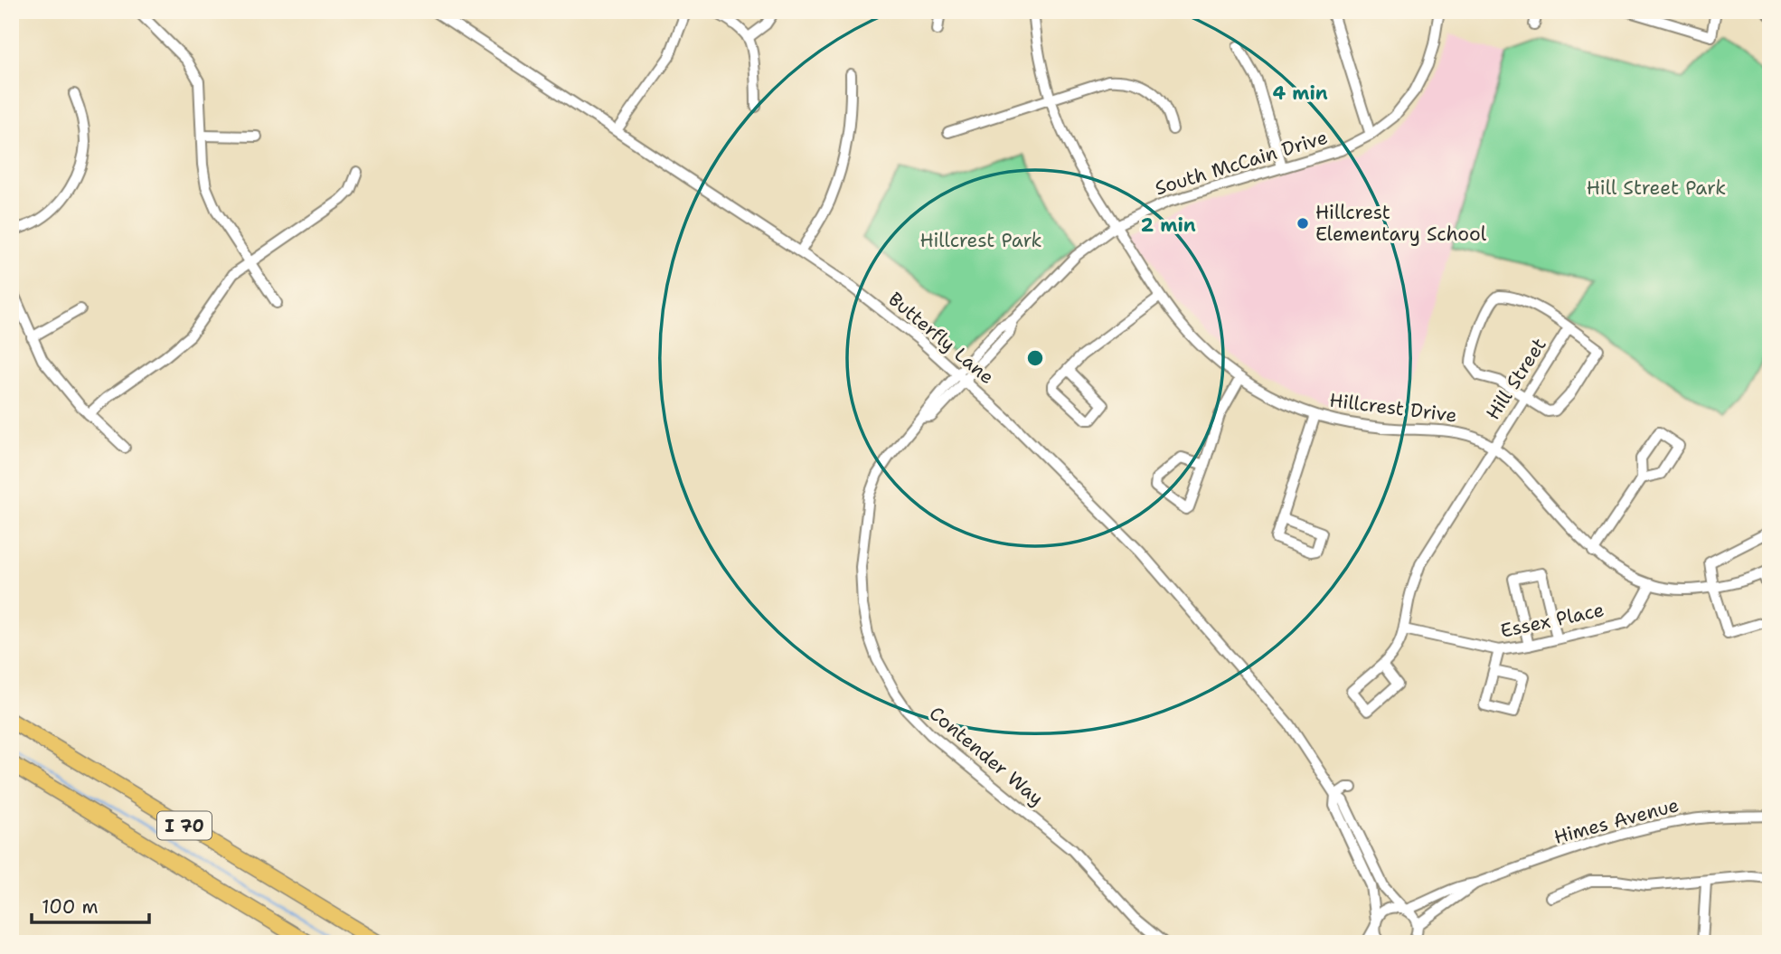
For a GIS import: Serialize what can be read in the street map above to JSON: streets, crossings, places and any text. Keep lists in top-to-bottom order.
{
  "streets": {
    "highway": ["I 70"],
    "street": [
      "South McCain Drive",
      "Butterfly Lane",
      "Hill Street",
      "Hillcrest Drive",
      "Essex Place",
      "Contender Way",
      "Himes Avenue"
    ]
  },
  "crossings": [
    ["South McCain Drive", "Butterfly Lane"],
    ["South McCain Drive", "Hillcrest Drive"],
    ["South McCain Drive", "Contender Way"],
    ["Butterfly Lane", "Contender Way"],
    ["Butterfly Lane", "Himes Avenue"],
    ["Hill Street", "Hillcrest Drive"],
    ["Hill Street", "Essex Place"],
    ["Hillcrest Drive", "Essex Place"]
  ],
  "parks": ["Hill Street Park", "Hillcrest Park"],
  "places": ["Hillcrest Elementary School"],
  "scale_bar": "100 m",
  "rings": ["4 min", "2 min"]
}
